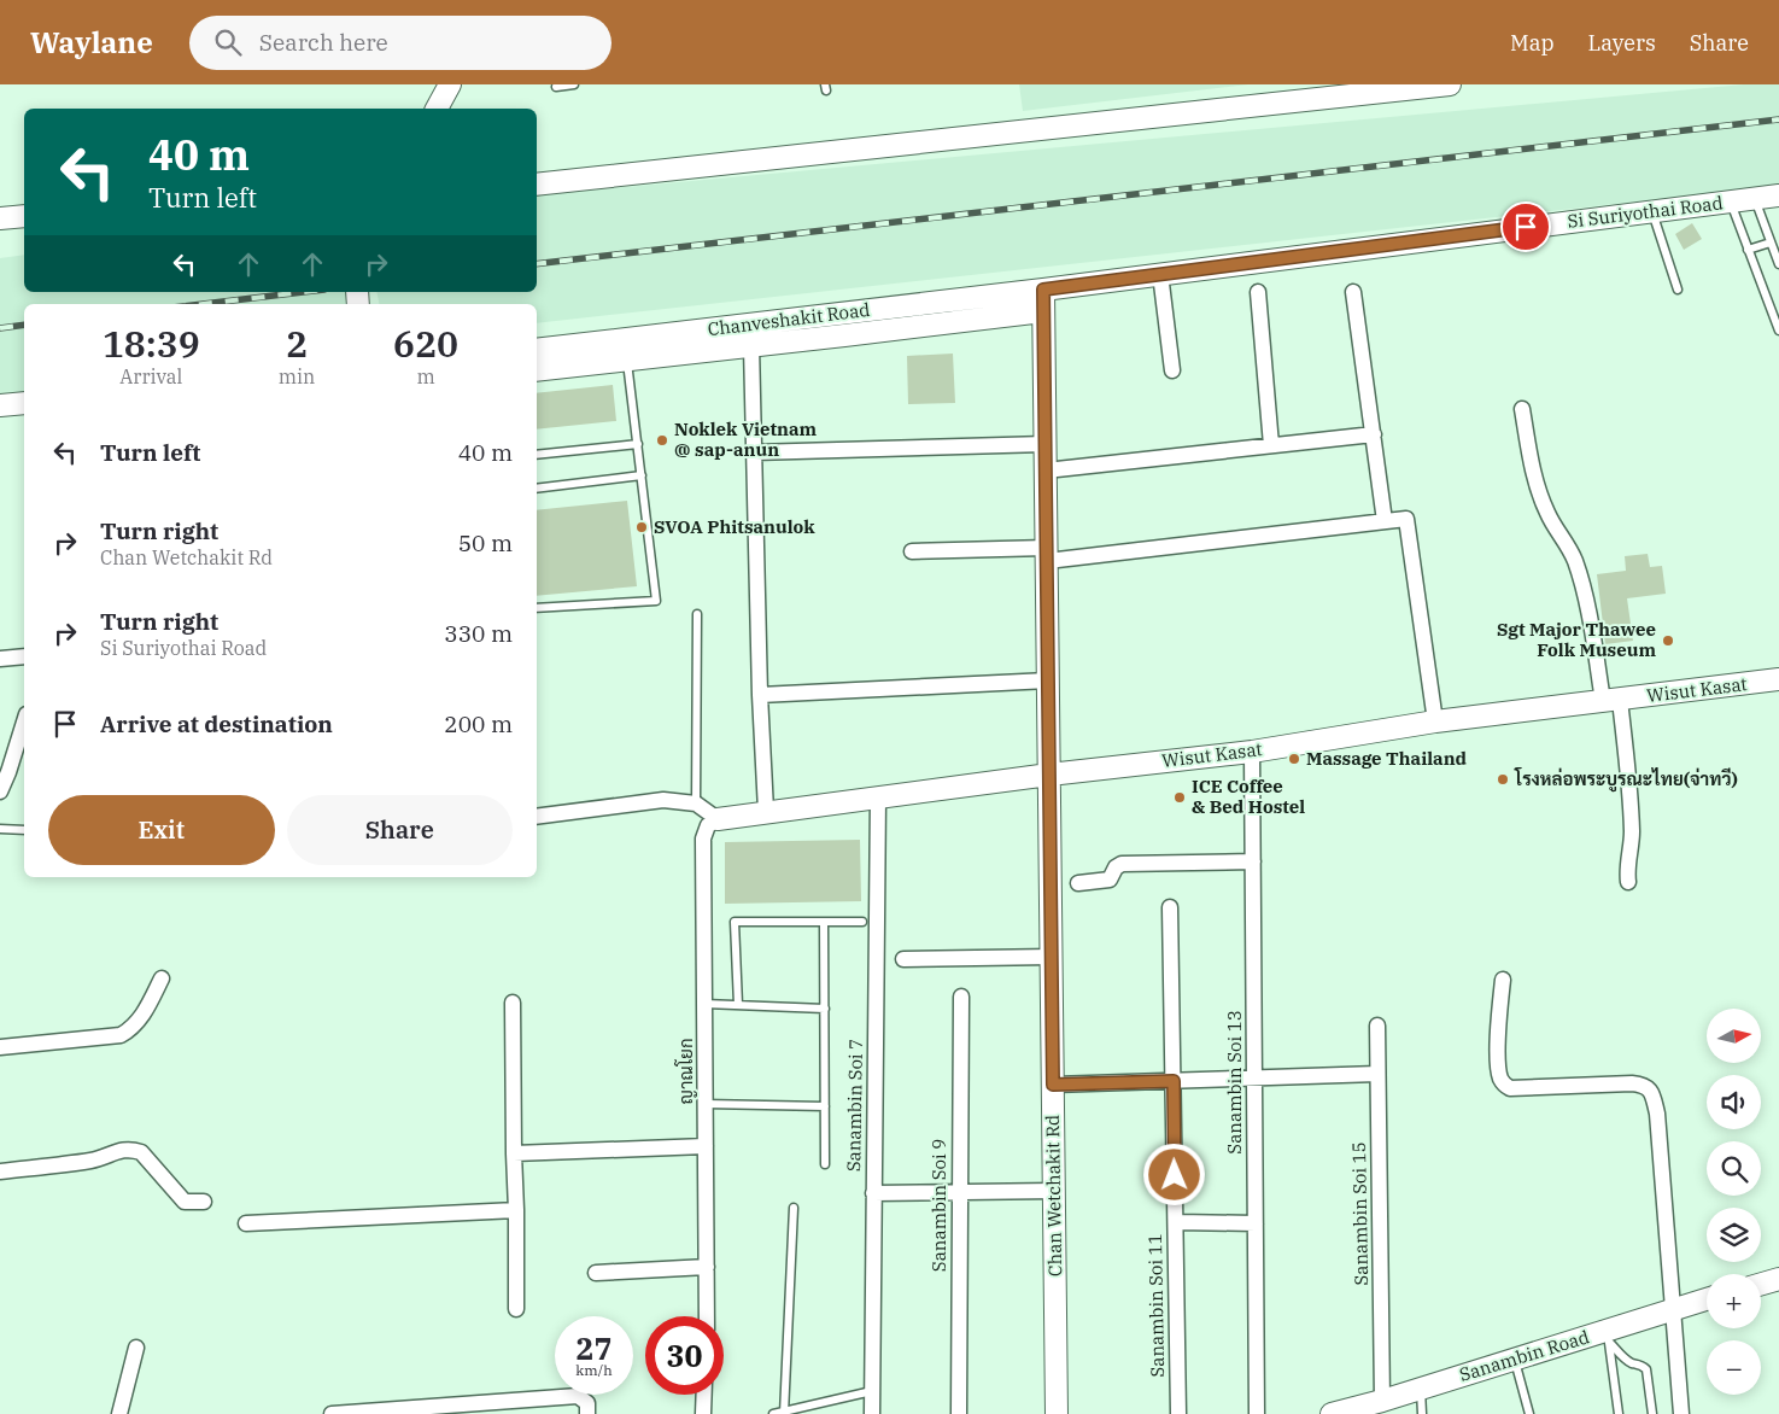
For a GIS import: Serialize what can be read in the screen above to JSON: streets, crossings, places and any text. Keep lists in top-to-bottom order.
{
  "streets": {
    "street": [
      "Si Suriyothai Road",
      "Chanveshakit Road",
      "Wisut Kasat",
      "ญาณโยก",
      "Sanambin Soi 13",
      "Sanambin Soi 7",
      "Chan Wetchakit Rd",
      "Sanambin Soi 9",
      "Sanambin Soi 15",
      "Sanambin Soi 11",
      "Sanambin Road"
    ]
  },
  "crossings": [
    ["Si Suriyothai Road", "Chanveshakit Road"],
    ["Si Suriyothai Road", "Chan Wetchakit Rd"],
    ["Chanveshakit Road", "Chan Wetchakit Rd"],
    ["Wisut Kasat", "ญาณโยก"],
    ["Wisut Kasat", "Sanambin Soi 13"],
    ["Wisut Kasat", "Sanambin Soi 7"],
    ["Wisut Kasat", "Chan Wetchakit Rd"],
    ["Sanambin Soi 15", "Sanambin Road"]
  ],
  "places": [
    "Noklek Vietnam @ sap-anun",
    "SVOA Phitsanulok",
    "Sgt Major Thawee Folk Museum",
    "Massage Thailand",
    "โรงหล่อพระบูรณะไทย(จ่าทวี)",
    "ICE Coffee & Bed Hostel"
  ],
  "north": "right",
  "page": {
    "header": "Waylane",
    "search": "Search here",
    "nav": ["Map", "Layers", "Share"],
    "turn": ["40 m", "Turn left"],
    "eta": [
      "18:39",
      "Arrival",
      "2",
      "min",
      "620",
      "m"
    ],
    "list": [
      {
        "name": "Turn left",
        "value": "40 m"
      },
      {
        "name": "Turn right",
        "note": "Chan Wetchakit Rd",
        "value": "50 m"
      },
      {
        "name": "Turn right",
        "note": "Si Suriyothai Road",
        "value": "330 m"
      },
      {
        "name": "Arrive at destination",
        "value": "200 m"
      }
    ],
    "buttons": ["Exit", "Share"],
    "map_buttons": ["+", "−"],
    "speed": "27 km/h",
    "limit": "30"
  }
}
